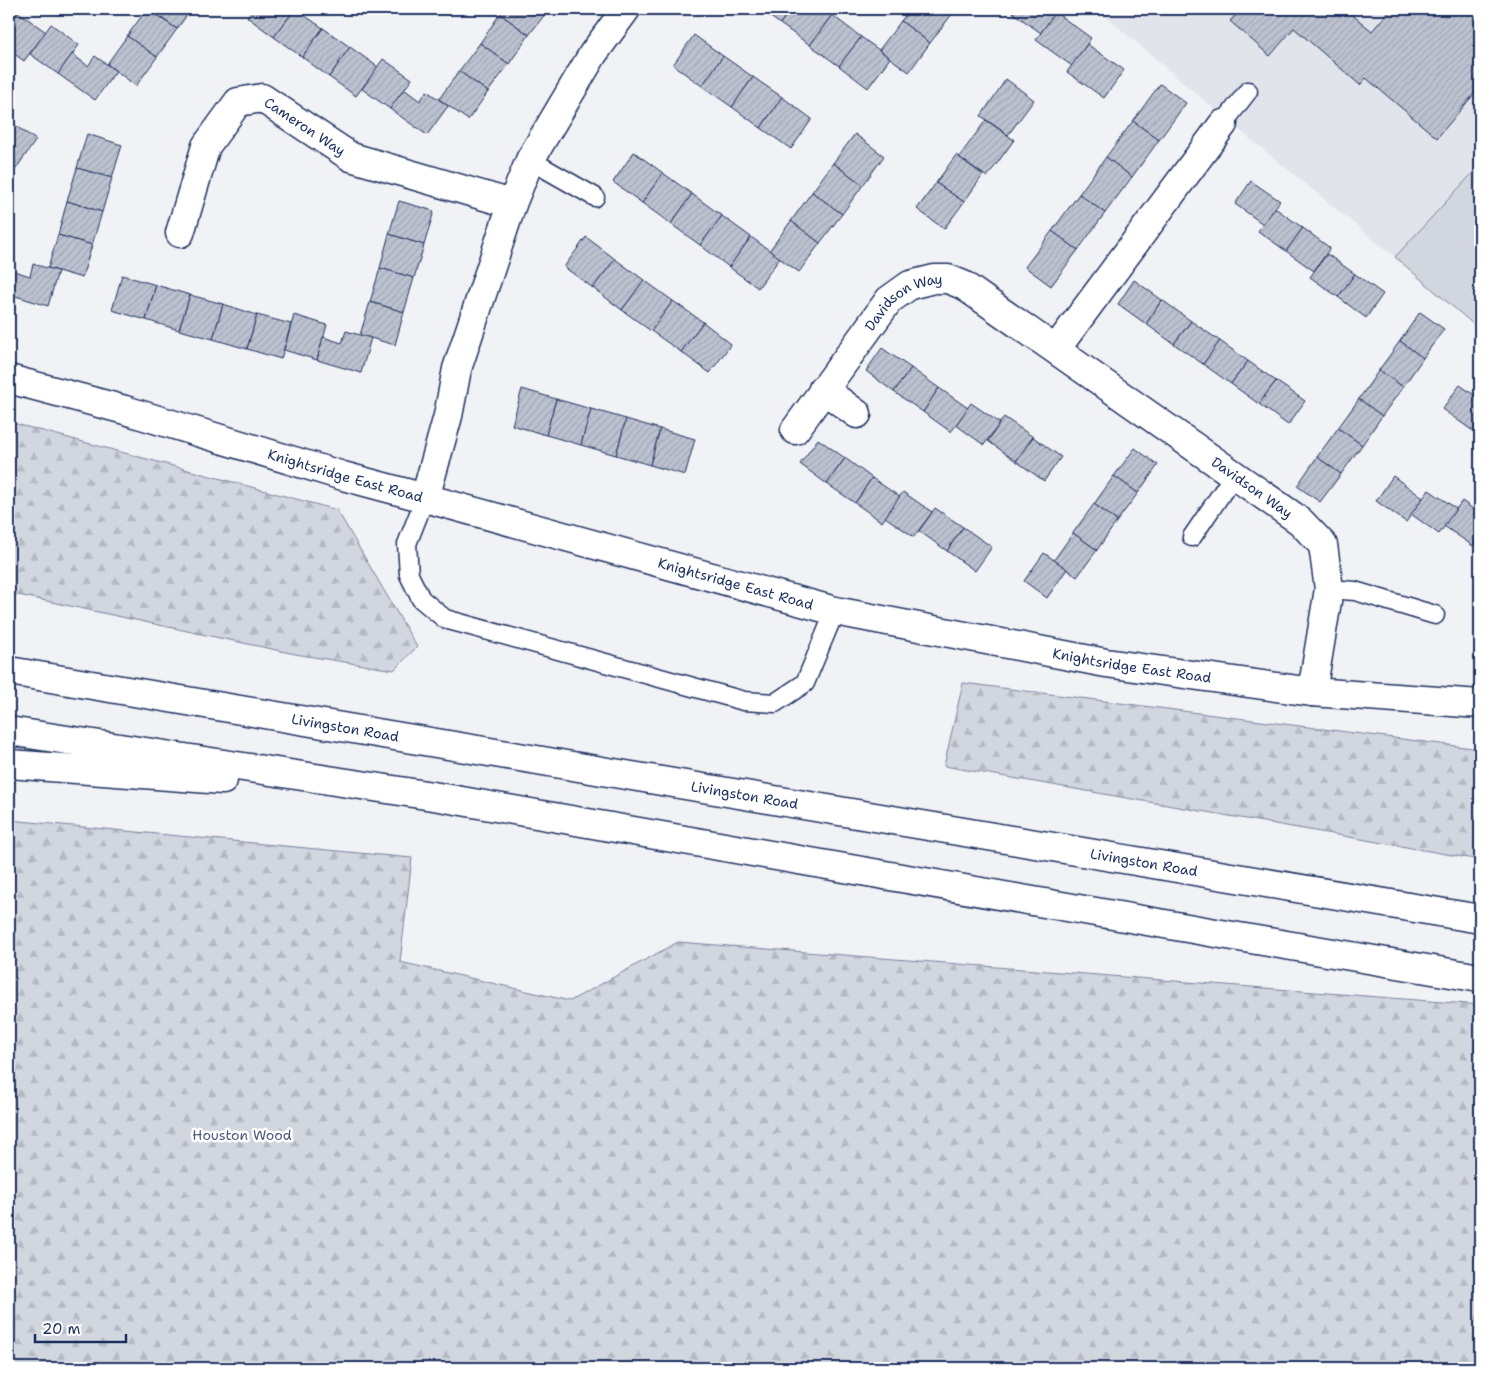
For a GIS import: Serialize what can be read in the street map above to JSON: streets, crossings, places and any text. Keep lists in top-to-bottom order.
{
  "streets": {
    "street": [
      "Cameron Way",
      "Davidson Way",
      "Knightsridge East Road",
      "Livingston Road"
    ]
  },
  "crossings": [
    ["Davidson Way", "Knightsridge East Road"]
  ],
  "parks": ["Houston Wood"],
  "scale_bar": "20 m"
}
